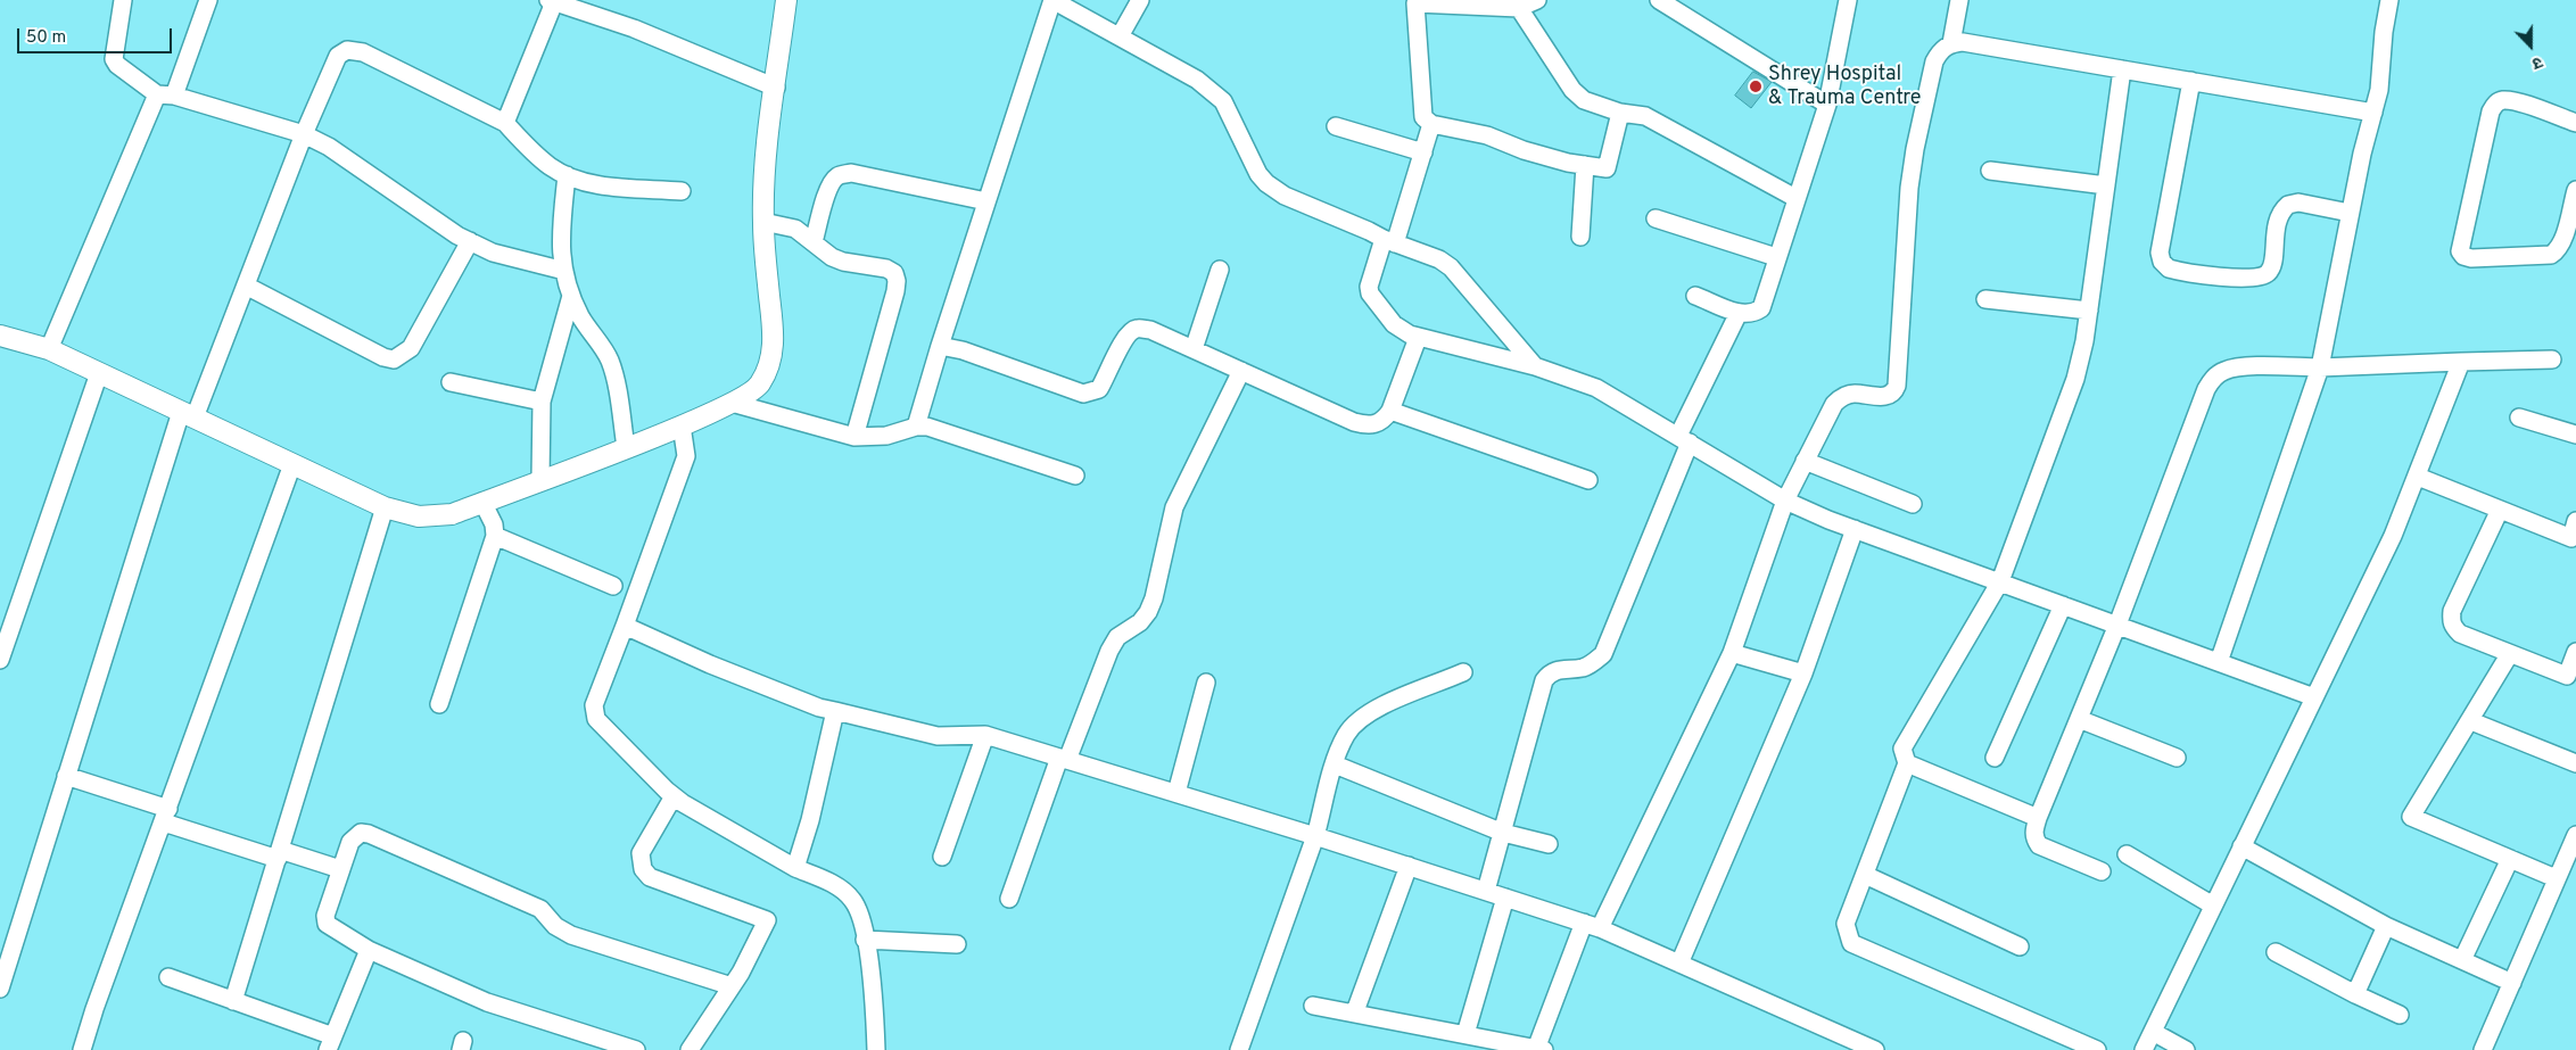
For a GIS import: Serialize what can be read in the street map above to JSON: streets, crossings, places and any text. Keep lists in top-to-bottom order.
{
  "places": ["Shrey Hospital & Trauma Centre"],
  "scale_bar": "50 m",
  "north": "bottom"
}
